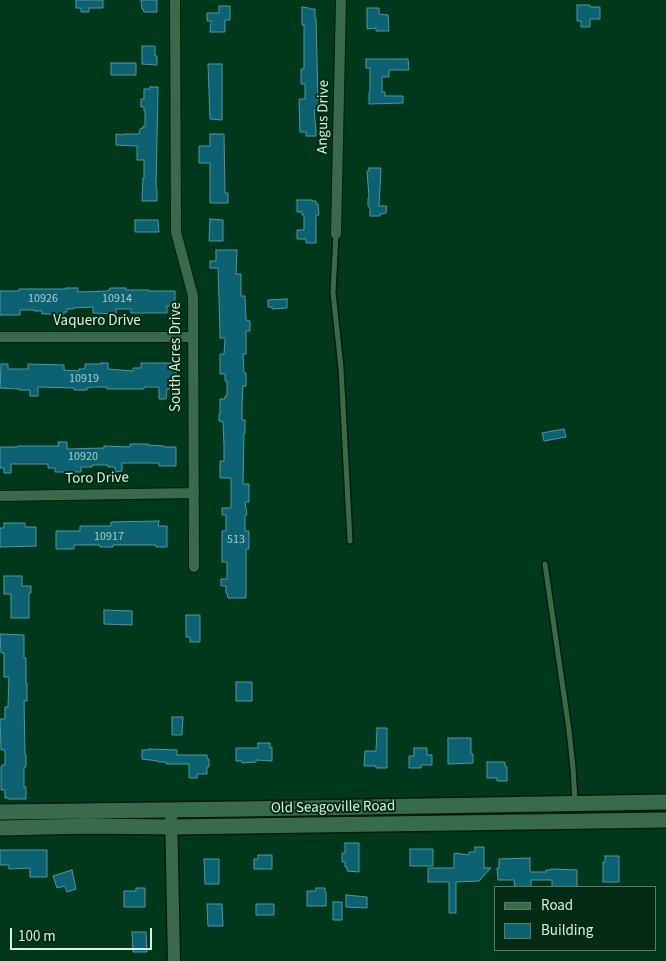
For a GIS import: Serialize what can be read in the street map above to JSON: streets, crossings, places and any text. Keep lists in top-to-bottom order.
{
  "streets": {
    "main road": ["Old Seagoville Road"],
    "street": [
      "Angus Drive",
      "Vaquero Drive",
      "South Acres Drive",
      "Toro Drive"
    ]
  },
  "crossings": [
    ["Vaquero Drive", "South Acres Drive"],
    ["South Acres Drive", "Toro Drive"]
  ],
  "house_numbers": [
    "10926",
    "10914",
    "10919",
    "10920",
    "10917",
    "513"
  ],
  "legend": ["Road", "Building"],
  "scale_bar": "100 m"
}
